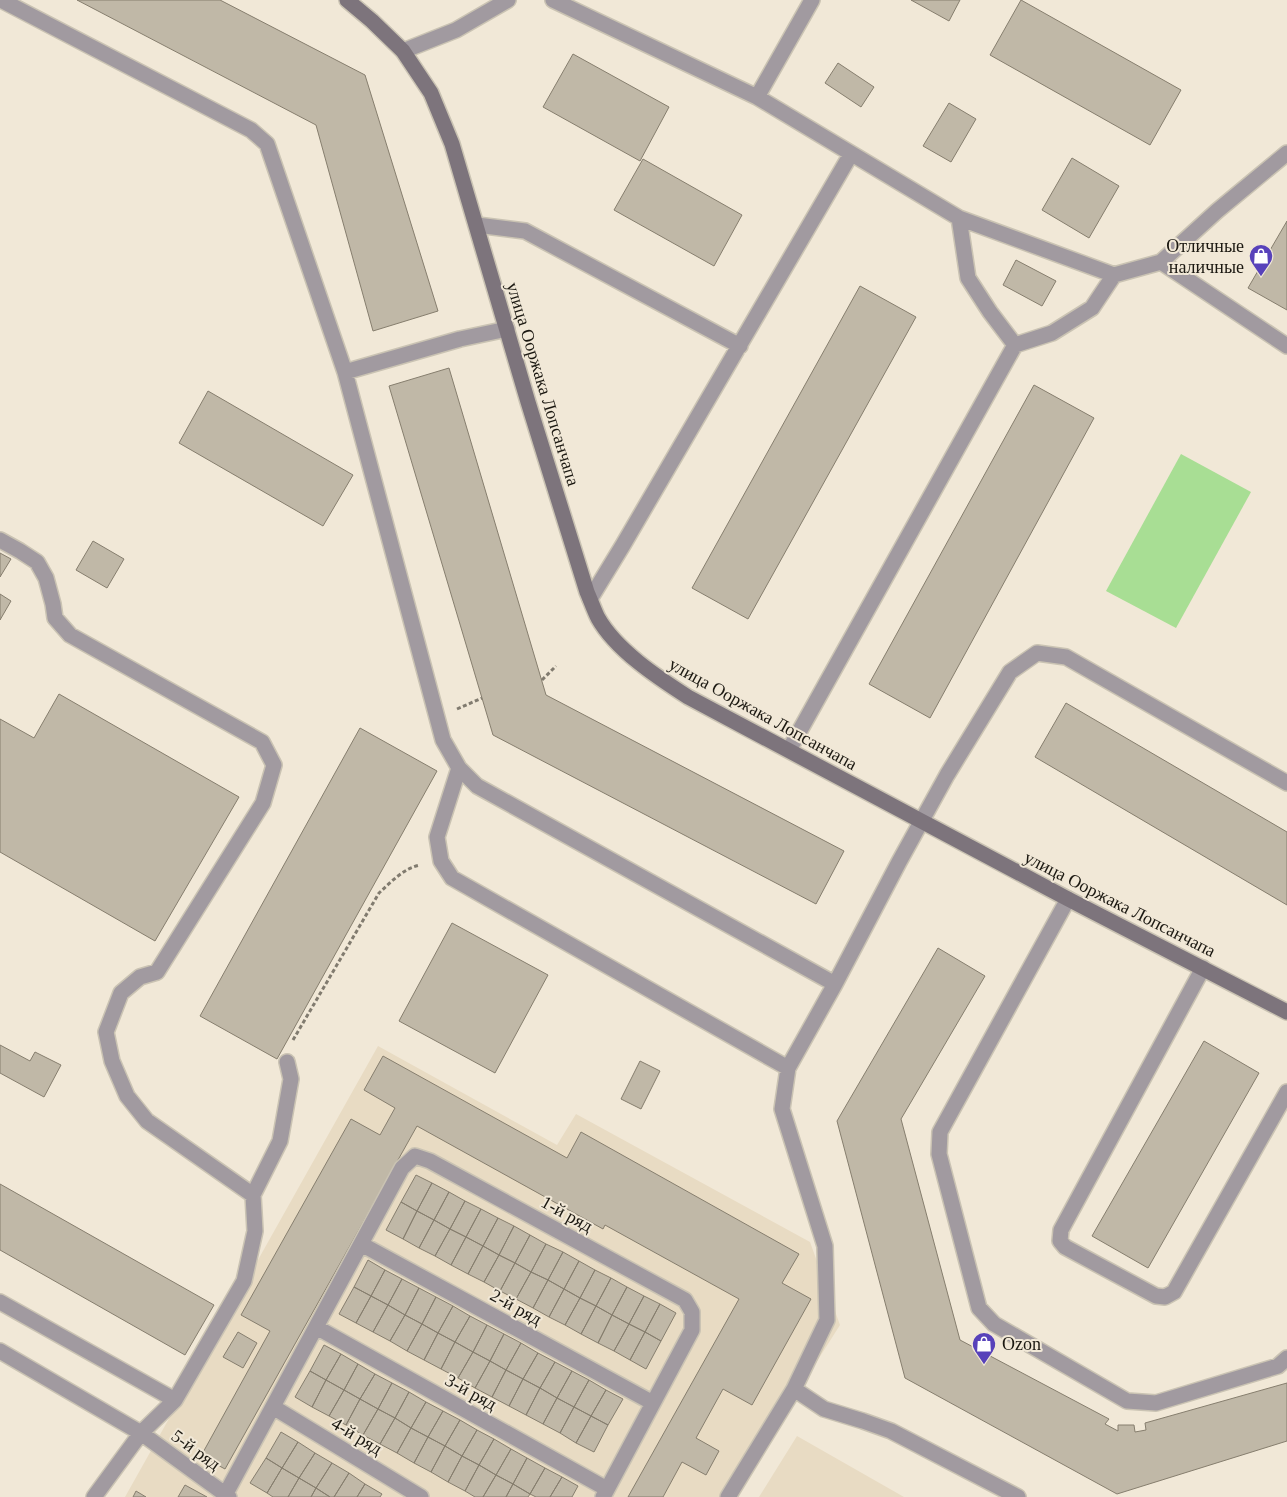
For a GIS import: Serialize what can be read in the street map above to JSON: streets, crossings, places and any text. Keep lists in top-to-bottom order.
{
  "streets": {
    "street": ["улица Ооржака Лопсанчапа"],
    "lane": [
      "1-й ряд",
      "2-й ряд",
      "3-й ряд",
      "4-й ряд",
      "5-й ряд"
    ]
  },
  "crossings": [
    ["1-й ряд", "2-й ряд"]
  ],
  "places": {
    "shop": ["Отличные наличные", "Ozon"]
  }
}
